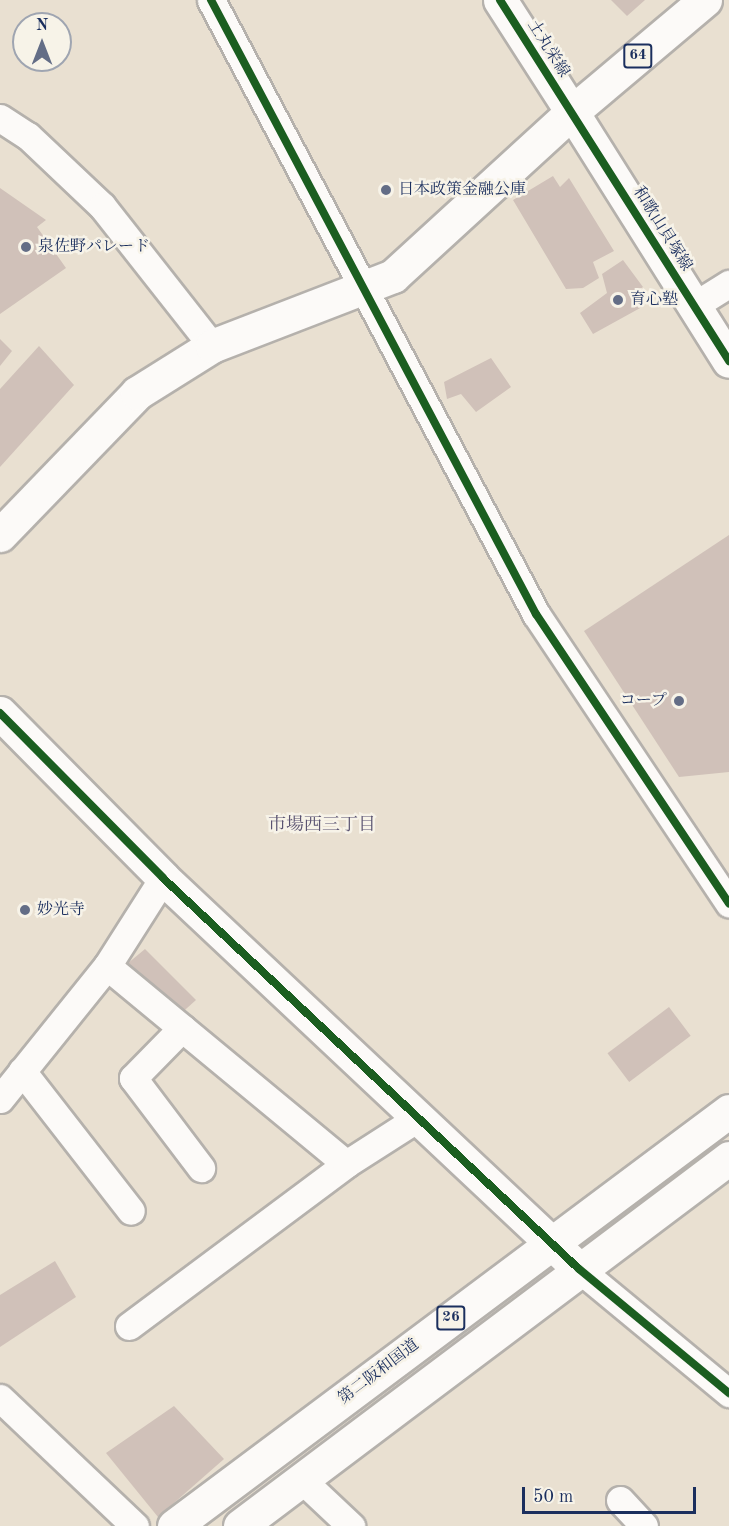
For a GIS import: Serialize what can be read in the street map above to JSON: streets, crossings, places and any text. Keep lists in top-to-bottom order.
{
  "streets": {
    "main road": [
      "土丸栄線",
      "64",
      "和歌山貝塚線",
      "26",
      "第二阪和国道"
    ]
  },
  "crossings": [
    ["土丸栄線", "64"],
    ["土丸栄線", "和歌山貝塚線"],
    ["64", "和歌山貝塚線"]
  ],
  "districts": ["市場西三丁目"],
  "places": [
    "日本政策金融公庫",
    "泉佐野パレード",
    "育心塾",
    "コープ",
    "妙光寺"
  ],
  "scale_bar": "50 m",
  "north": "top"
}
